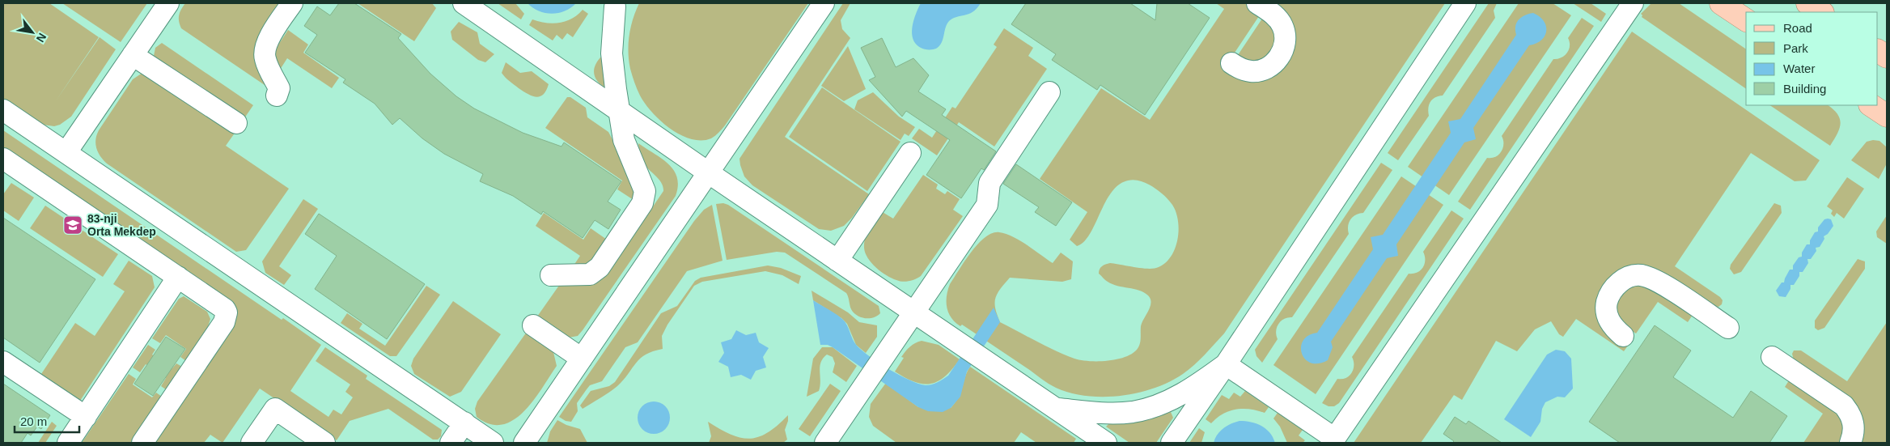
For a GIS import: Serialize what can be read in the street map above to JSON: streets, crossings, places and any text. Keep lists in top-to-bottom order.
{
  "places": {
    "school or university": ["83-nji Orta Mekdep"]
  },
  "legend": [
    "Road",
    "Park",
    "Water",
    "Building"
  ],
  "scale_bar": "20 m",
  "north": "bottom right"
}
